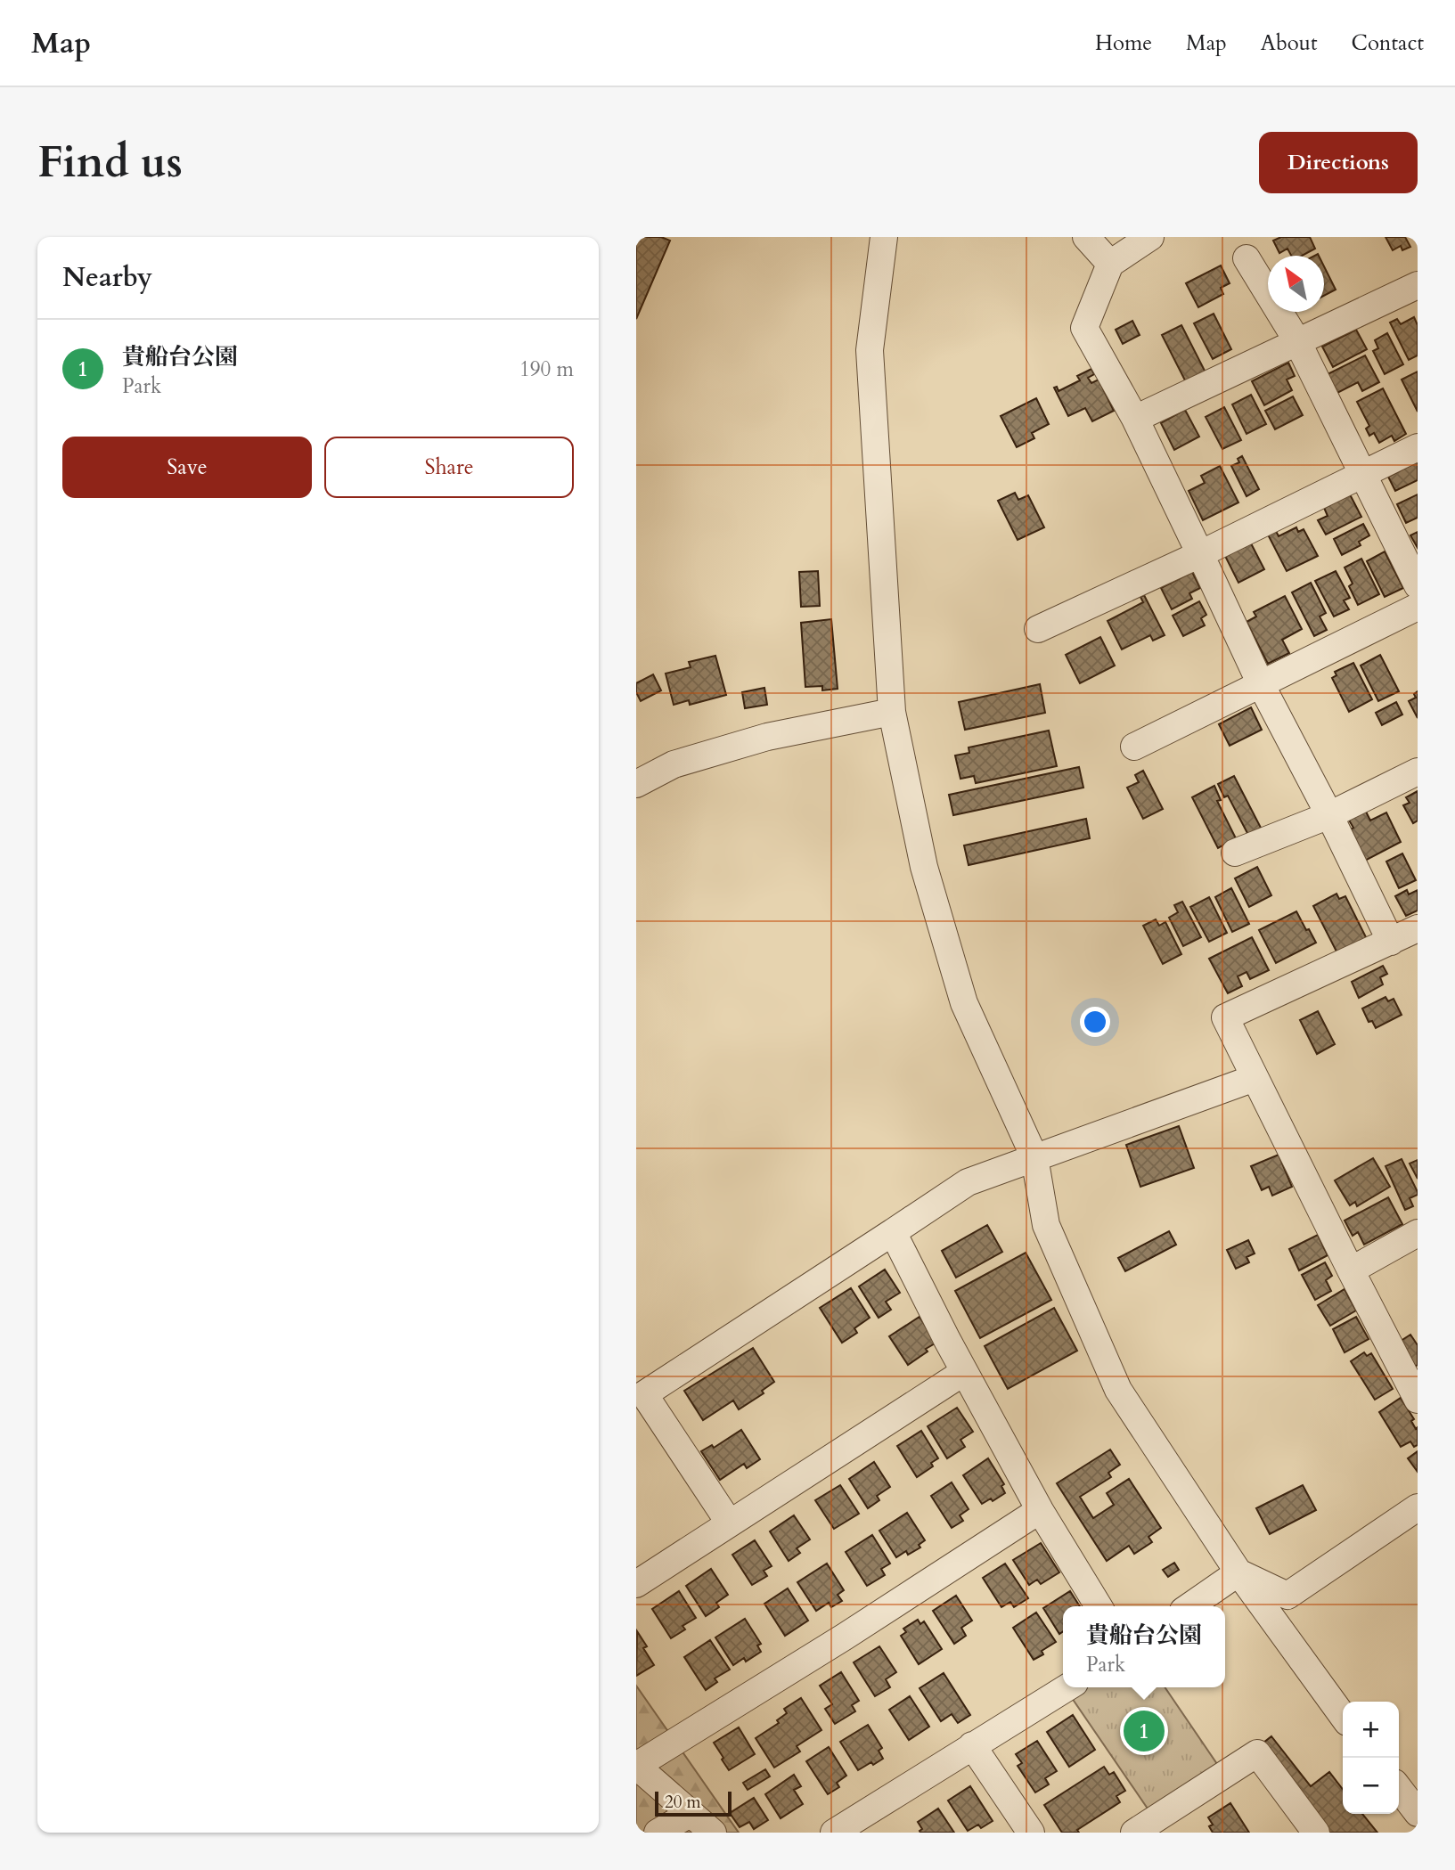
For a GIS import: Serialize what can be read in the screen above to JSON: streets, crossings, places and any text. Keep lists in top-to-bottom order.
{
  "scale_bar": "20 m",
  "north": "top left",
  "page": {
    "header": "Map",
    "nav": [
      "Home",
      "Map",
      "About",
      "Contact"
    ],
    "buttons": [
      "Directions",
      ["Save", "Share"]
    ],
    "title": "Find us",
    "heading": "Nearby",
    "list": [
      {
        "mark": "1",
        "name": "貴船台公園",
        "note": "Park",
        "value": "190 m"
      }
    ],
    "popup": ["貴船台公園", "Park"],
    "map_buttons": ["+", "−"],
    "pins": "1",
    "scale": "20 m"
  }
}
